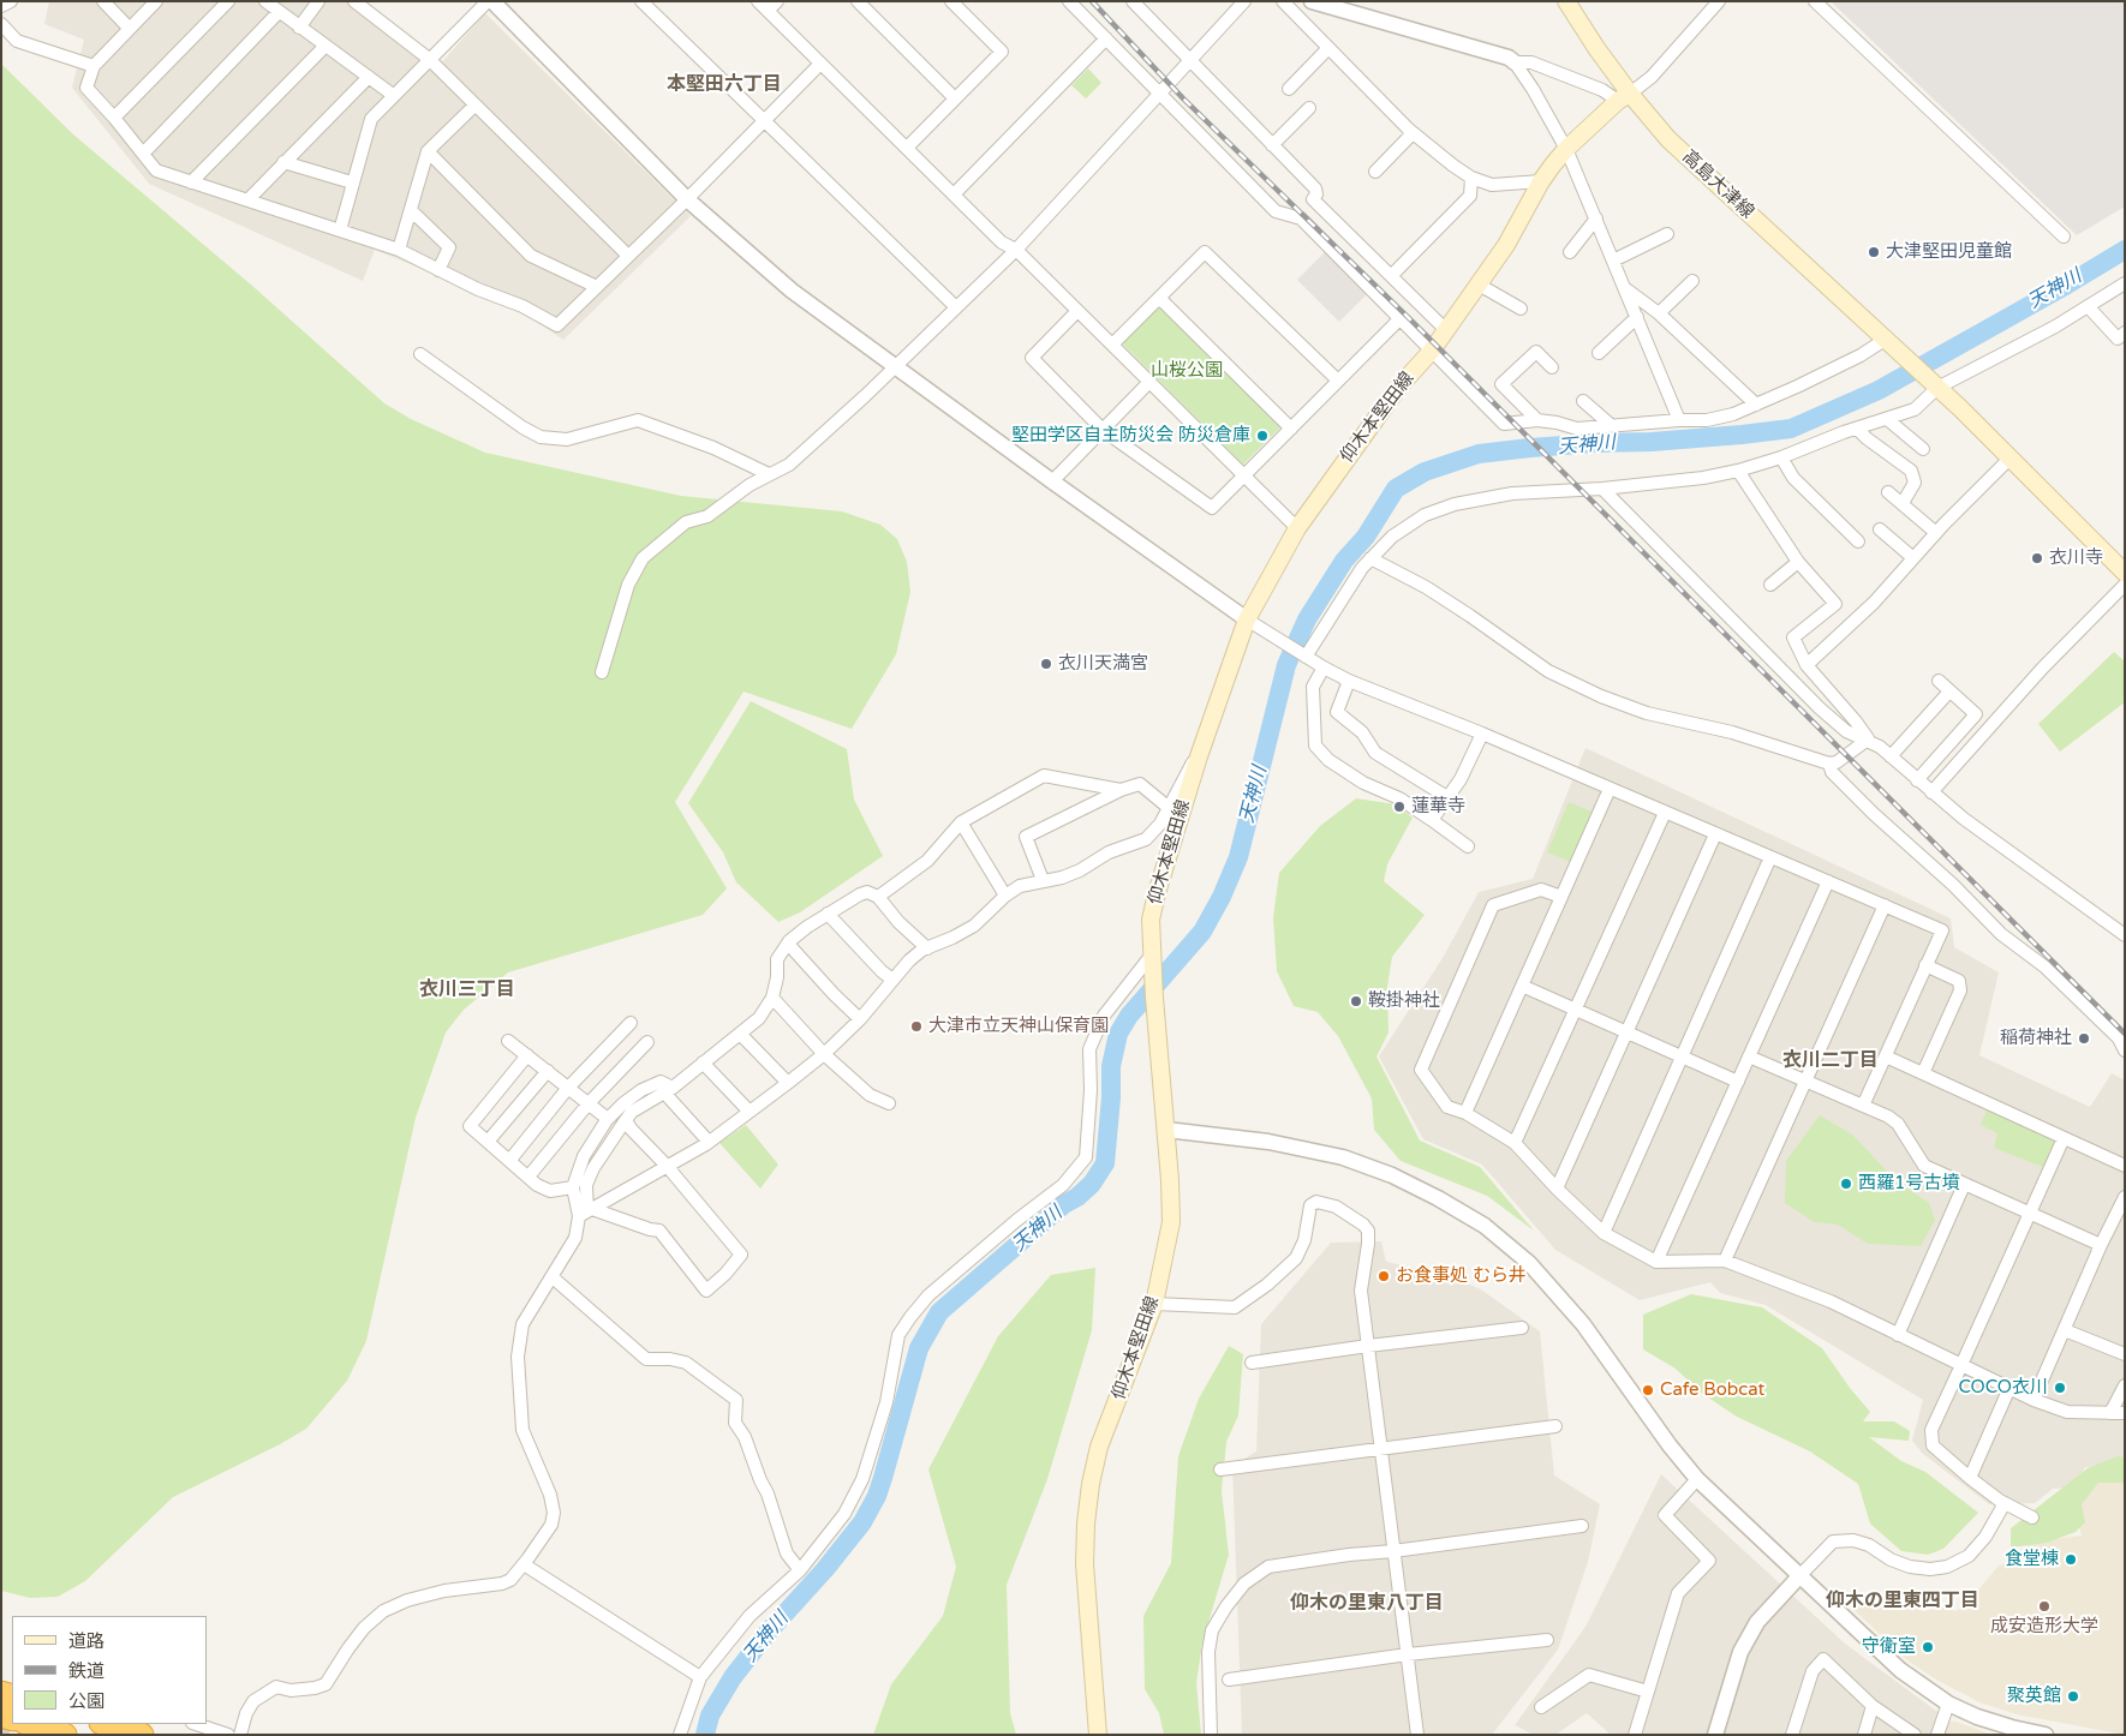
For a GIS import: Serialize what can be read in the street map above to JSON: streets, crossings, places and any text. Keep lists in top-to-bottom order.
{
  "streets": {
    "main road": ["高島大津線", "仰木本堅田線"]
  },
  "crossings": [
    ["高島大津線", "仰木本堅田線"]
  ],
  "districts": [
    "本堅田六丁目",
    "衣川三丁目",
    "衣川二丁目",
    "仰木の里東四丁目",
    "仰木の里東八丁目"
  ],
  "water": ["天神川"],
  "parks": ["山桜公園"],
  "places": [
    "大津堅田児童館",
    "堅田学区自主防災会 防災倉庫",
    "衣川寺",
    "衣川天満宮",
    "蓮華寺",
    "鞍掛神社",
    "大津市立天神山保育園",
    "稲荷神社",
    "西羅1号古墳",
    "お食事処 むら井",
    "COCO衣川",
    "Cafe Bobcat",
    "食堂棟",
    "成安造形大学",
    "守衛室",
    "聚英館"
  ],
  "legend": ["道路", "鉄道", "公園"]
}
